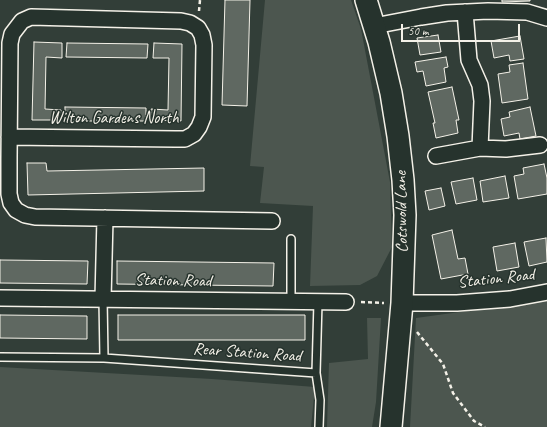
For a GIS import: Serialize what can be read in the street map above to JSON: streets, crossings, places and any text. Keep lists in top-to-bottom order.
{
  "streets": {
    "street": ["Wilton Gardens North", "Cotswold Lane", "Station Road"],
    "lane": ["Rear Station Road"]
  },
  "crossings": [
    ["Cotswold Lane", "Station Road"],
    ["Station Road", "Rear Station Road"]
  ],
  "scale_bar": "50 m"
}
